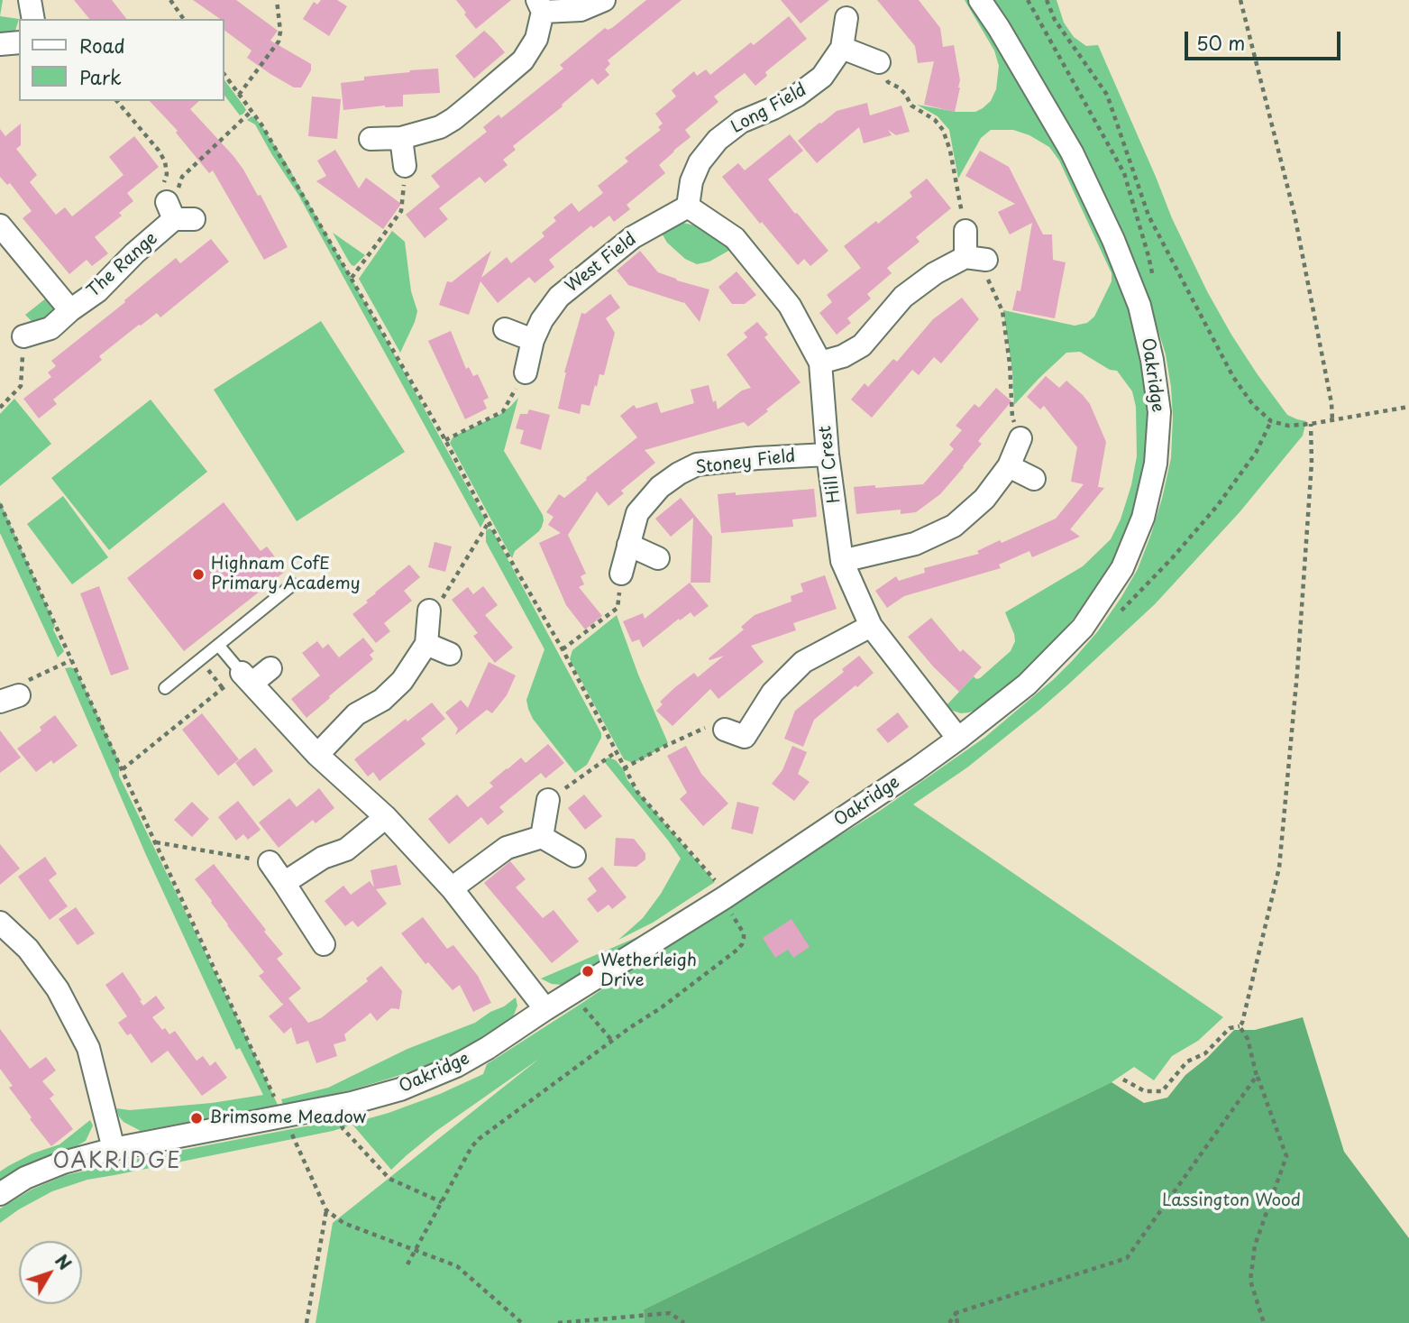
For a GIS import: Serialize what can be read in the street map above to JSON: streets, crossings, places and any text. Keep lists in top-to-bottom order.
{
  "streets": {
    "street": [
      "Long Field",
      "West Field",
      "The Range",
      "Oakridge",
      "Stoney Field",
      "Hill Crest"
    ]
  },
  "crossings": [
    ["Long Field", "West Field"],
    ["Long Field", "Hill Crest"],
    ["West Field", "Hill Crest"],
    ["Oakridge", "Hill Crest"],
    ["Stoney Field", "Hill Crest"]
  ],
  "districts": ["OAKRIDGE"],
  "parks": ["Lassington Wood"],
  "places": ["Highnam CofE Primary Academy", "Wetherleigh Drive", "Brimsome Meadow"],
  "legend": ["Road", "Park"],
  "scale_bar": "50 m",
  "north": "top right"
}
